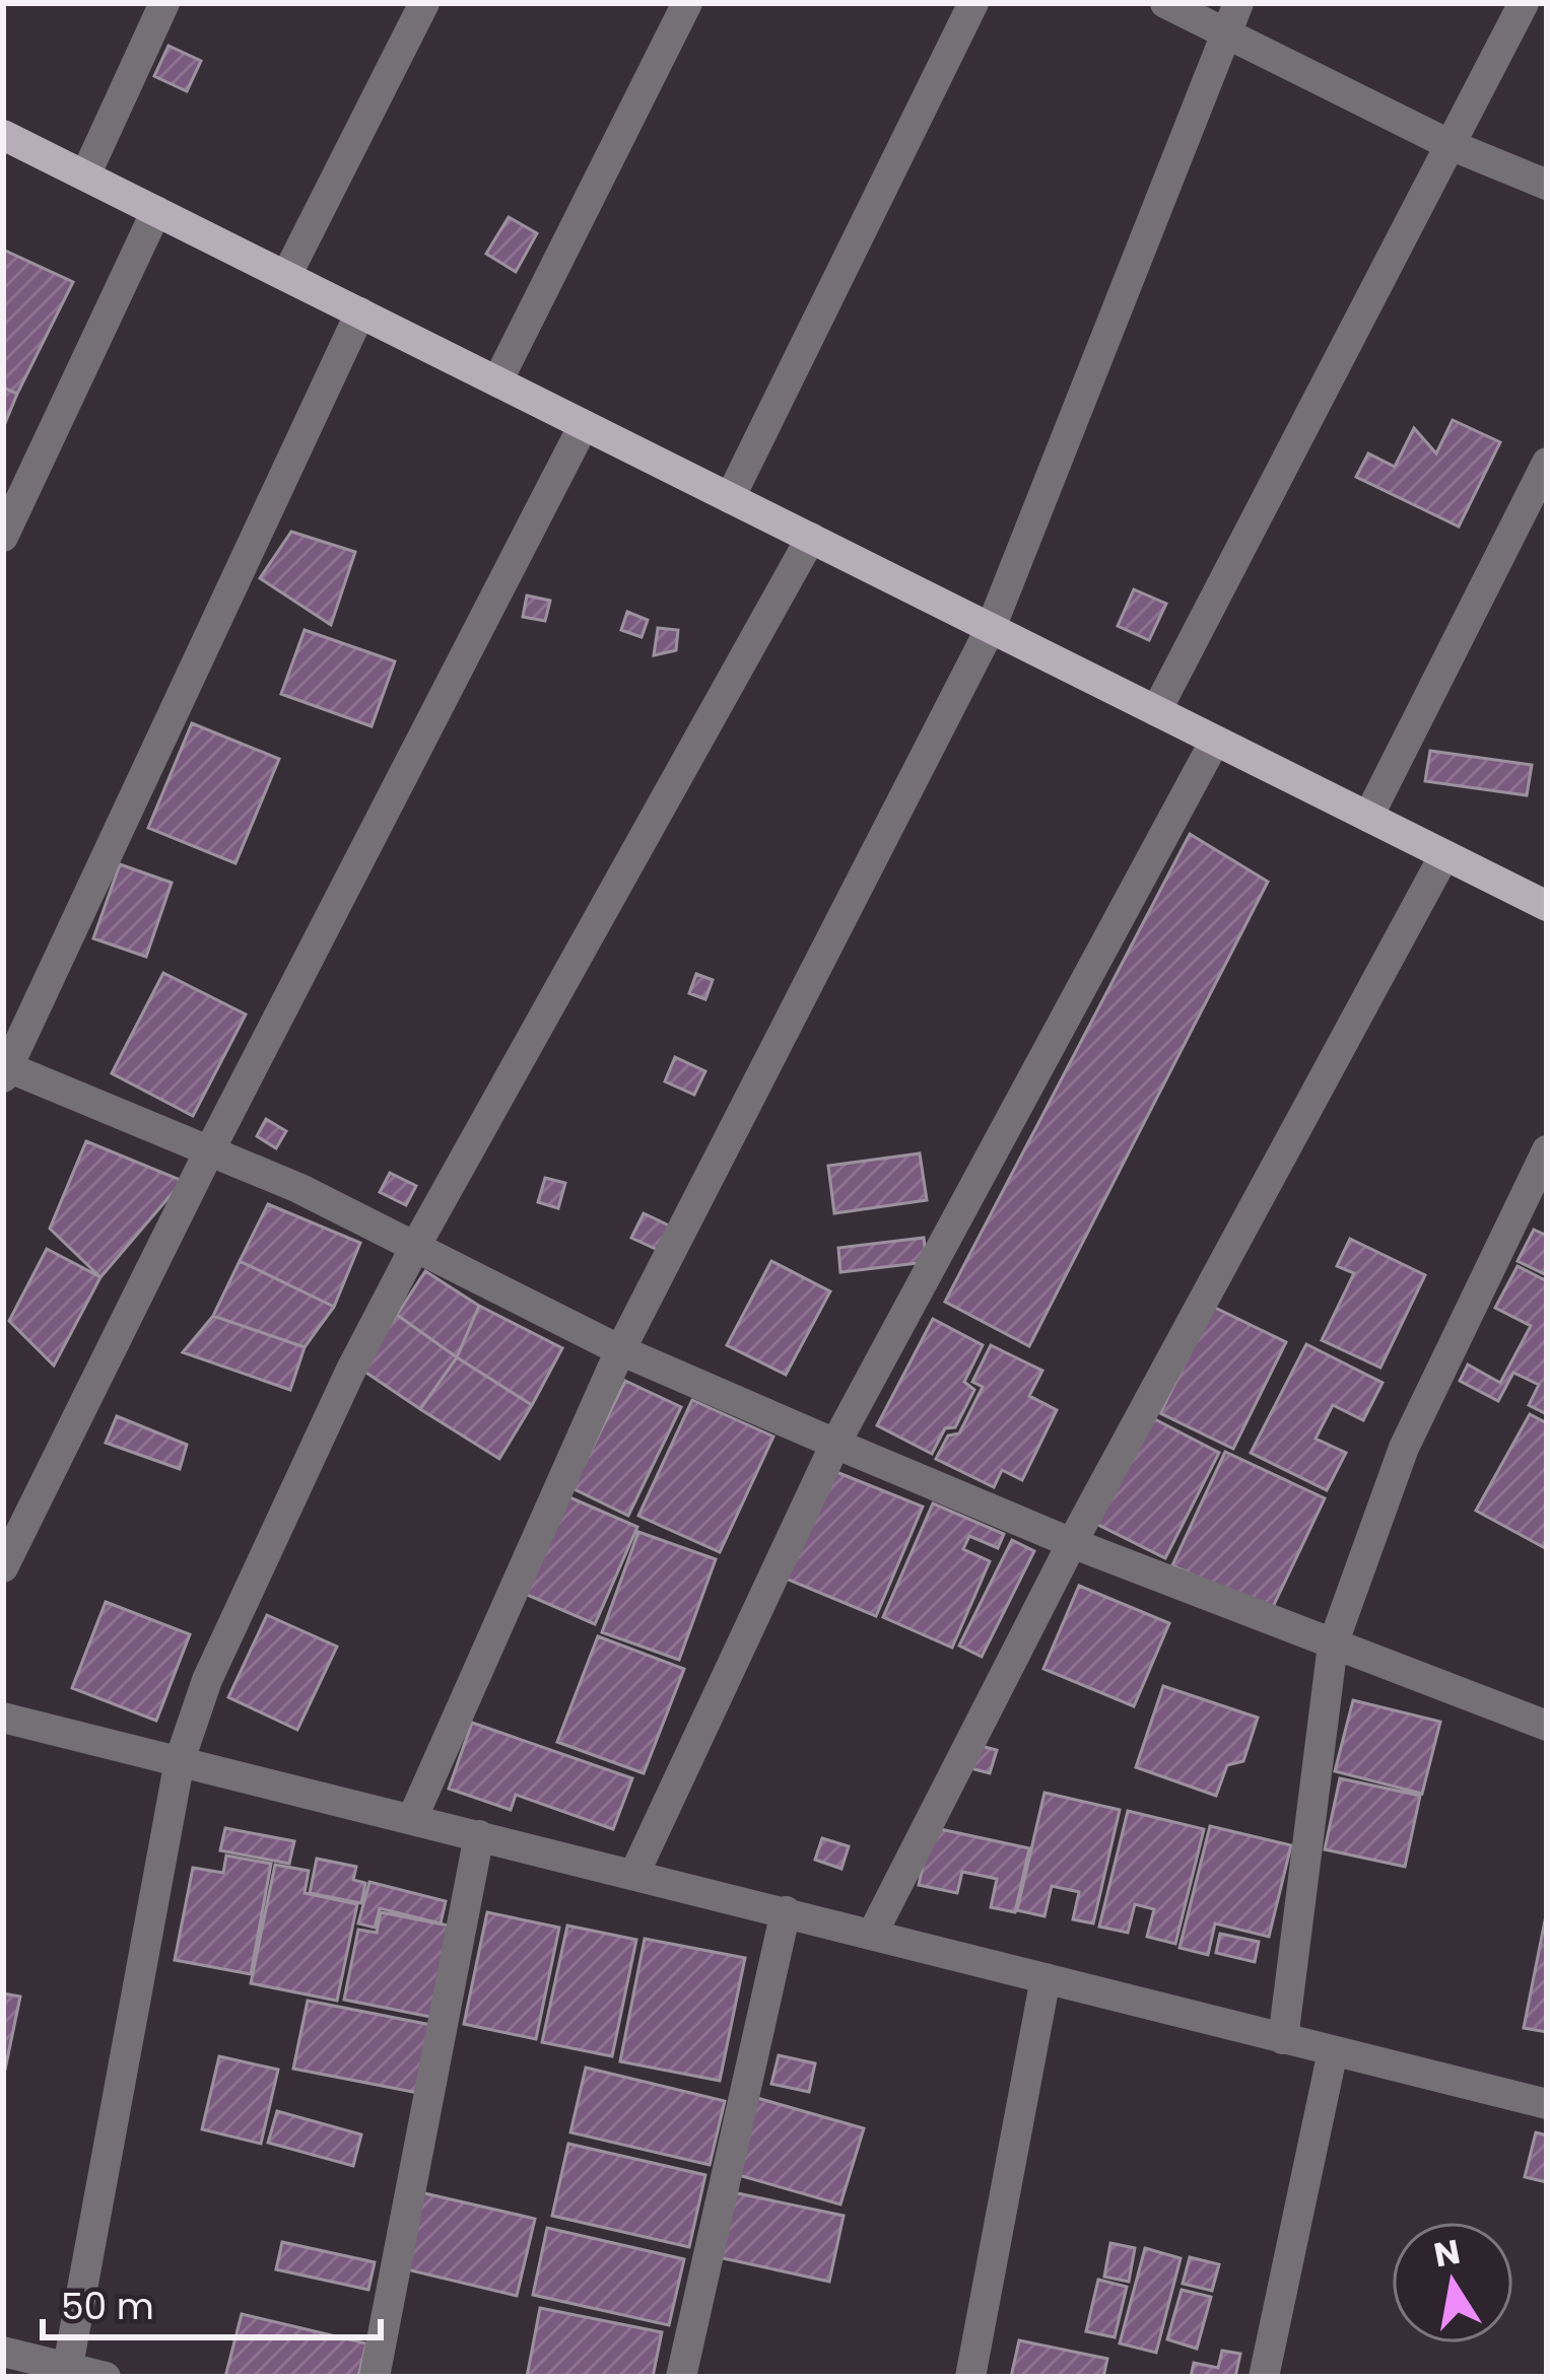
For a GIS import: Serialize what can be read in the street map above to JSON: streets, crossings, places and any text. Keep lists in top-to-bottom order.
{
  "scale_bar": "50 m",
  "north": "top"
}
